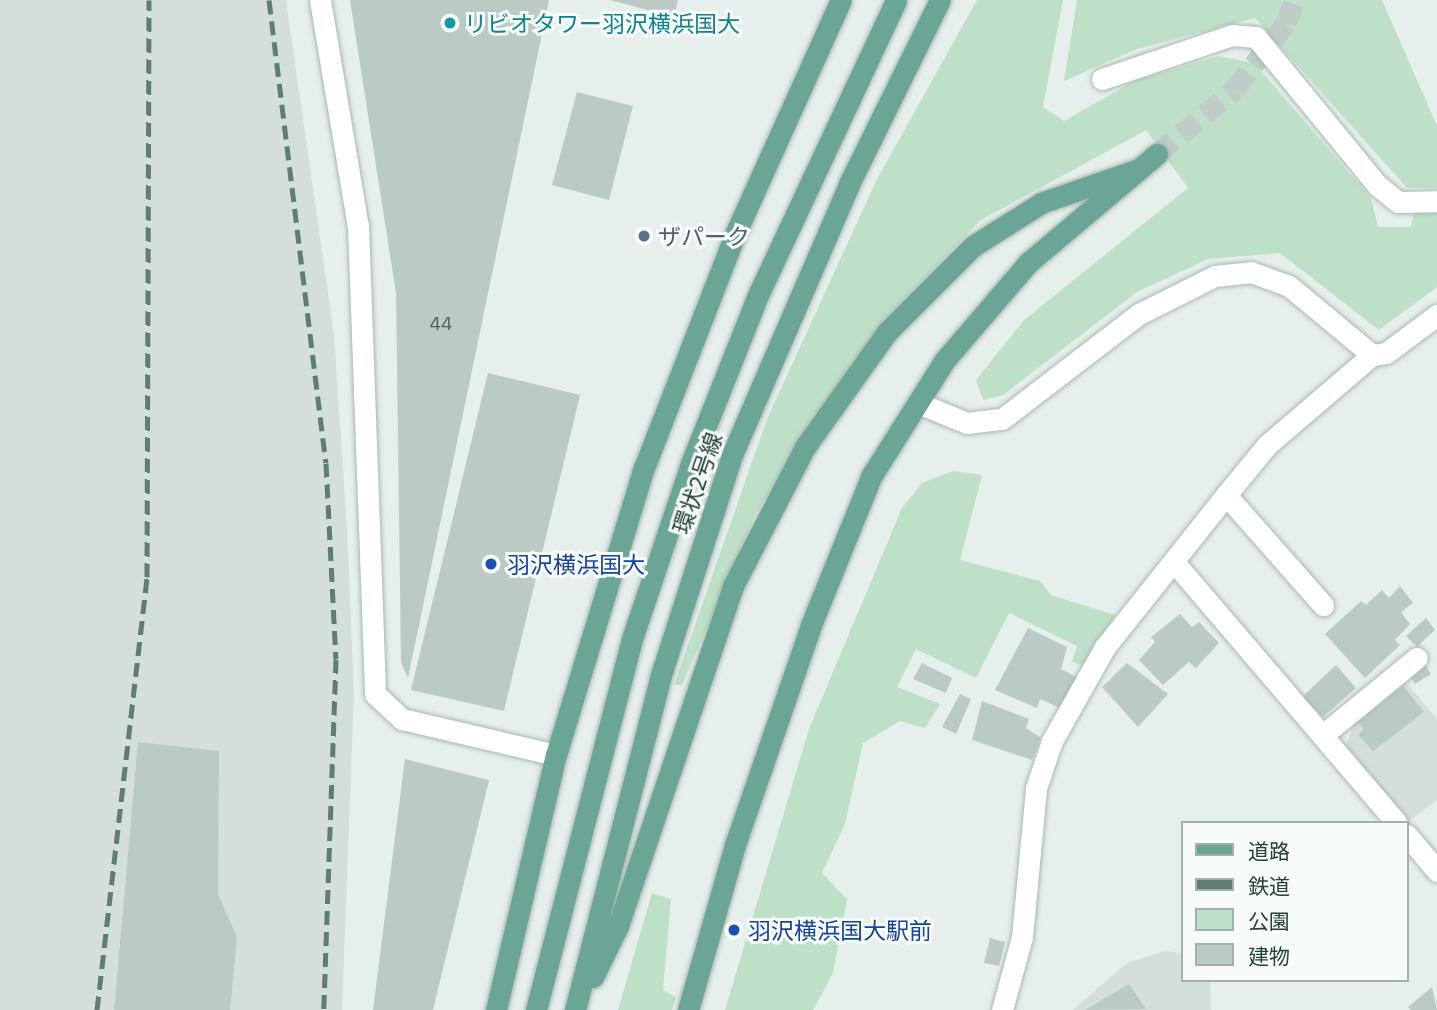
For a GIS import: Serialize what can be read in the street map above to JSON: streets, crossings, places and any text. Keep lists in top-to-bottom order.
{
  "streets": {
    "main road": ["環状2号線"]
  },
  "places": [
    "リビオタワー羽沢横浜国大",
    "ザパーク",
    "羽沢横浜国大",
    "羽沢横浜国大駅前"
  ],
  "house_numbers": ["44"],
  "legend": [
    "道路",
    "鉄道",
    "公園",
    "建物"
  ]
}
